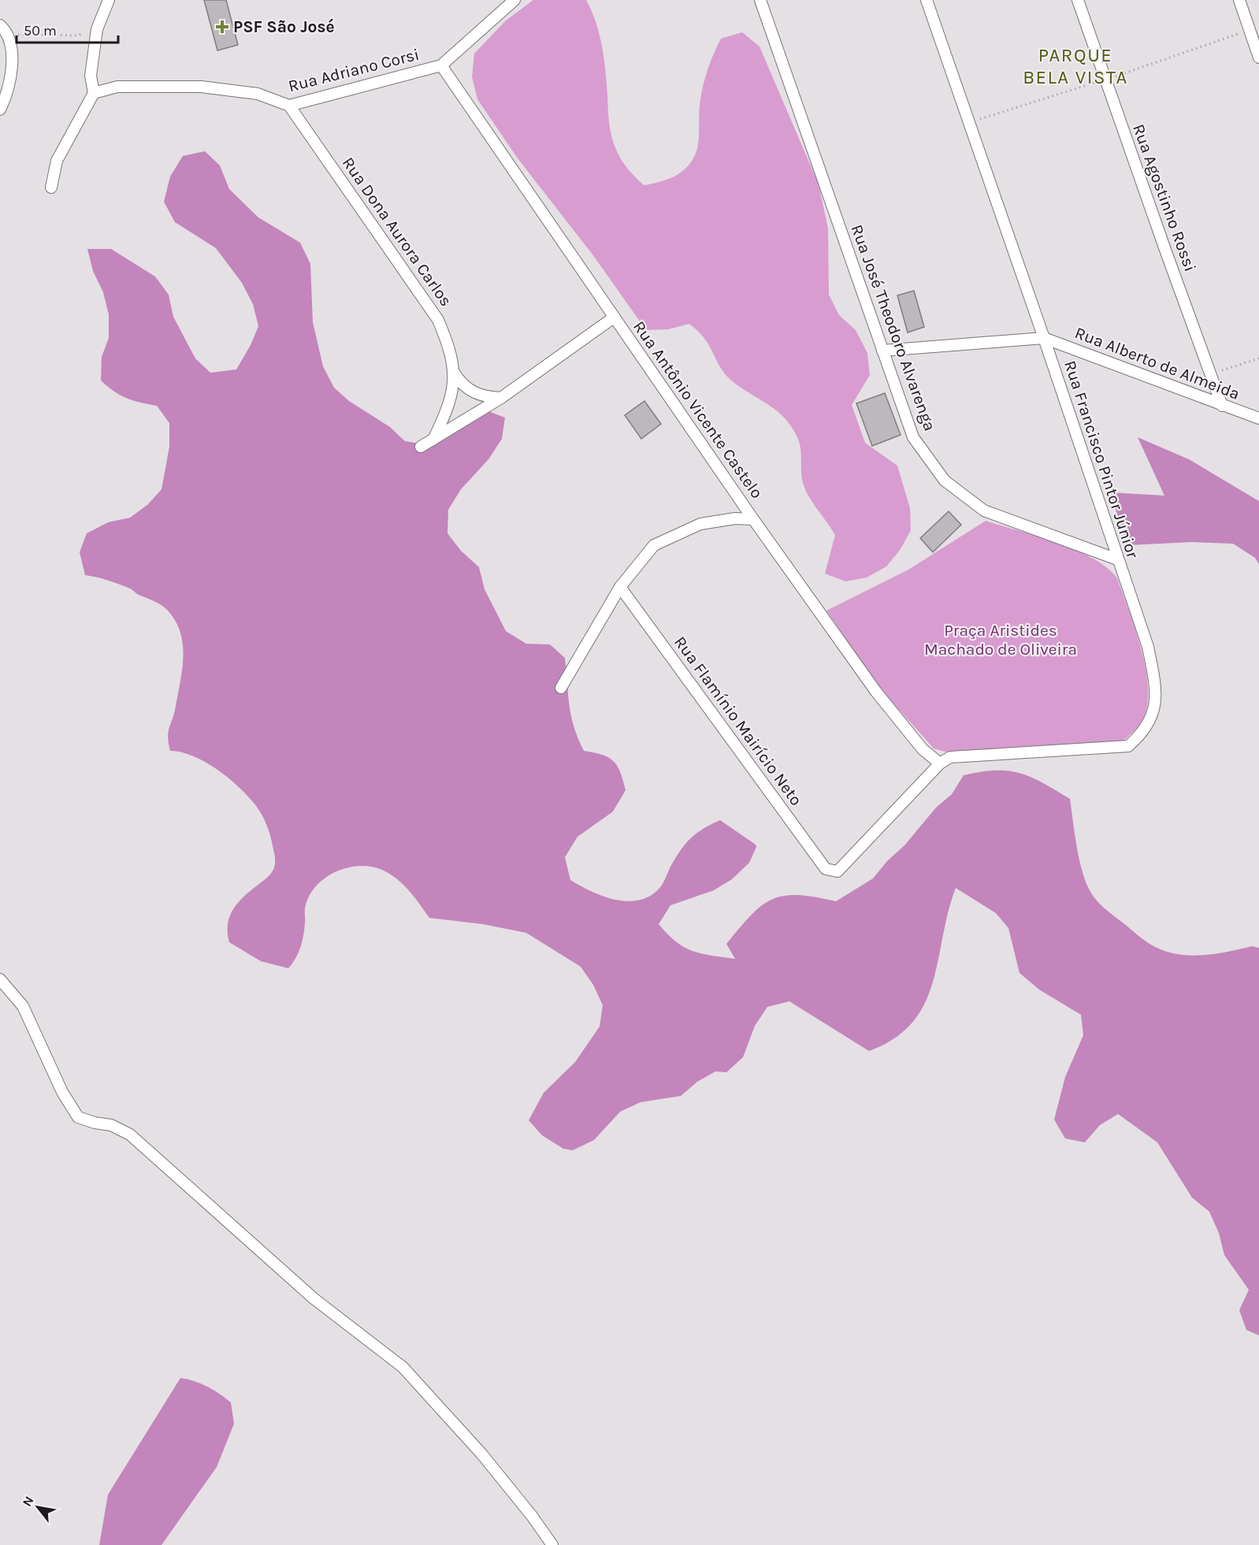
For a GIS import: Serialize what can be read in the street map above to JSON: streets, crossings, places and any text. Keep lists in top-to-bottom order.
{
  "streets": {
    "street": [
      "Rua Adriano Corsi",
      "Rua Agostinho Rossi",
      "Rua Dona Aurora Carlos",
      "Rua José Theodoro Alvarenga",
      "Rua Alberto de Almeida",
      "Rua Antônio Vicente Castelo",
      "Rua Francisco Pintor Júnior",
      "Rua Flamínio Mairício Neto"
    ]
  },
  "crossings": [
    ["Rua Adriano Corsi", "Rua Dona Aurora Carlos"],
    ["Rua Adriano Corsi", "Rua Antônio Vicente Castelo"],
    ["Rua Agostinho Rossi", "Rua Alberto de Almeida"],
    ["Rua José Theodoro Alvarenga", "Rua Francisco Pintor Júnior"],
    ["Rua Alberto de Almeida", "Rua Francisco Pintor Júnior"],
    ["Rua Antônio Vicente Castelo", "Rua Francisco Pintor Júnior"],
    ["Rua Antônio Vicente Castelo", "Rua Flamínio Mairício Neto"],
    ["Rua Francisco Pintor Júnior", "Rua Flamínio Mairício Neto"]
  ],
  "districts": ["PARQUE BELA VISTA"],
  "parks": ["Praça Aristides Machado de Oliveira"],
  "places": {
    "health": ["PSF São José"]
  },
  "scale_bar": "50 m",
  "north": "top left"
}
